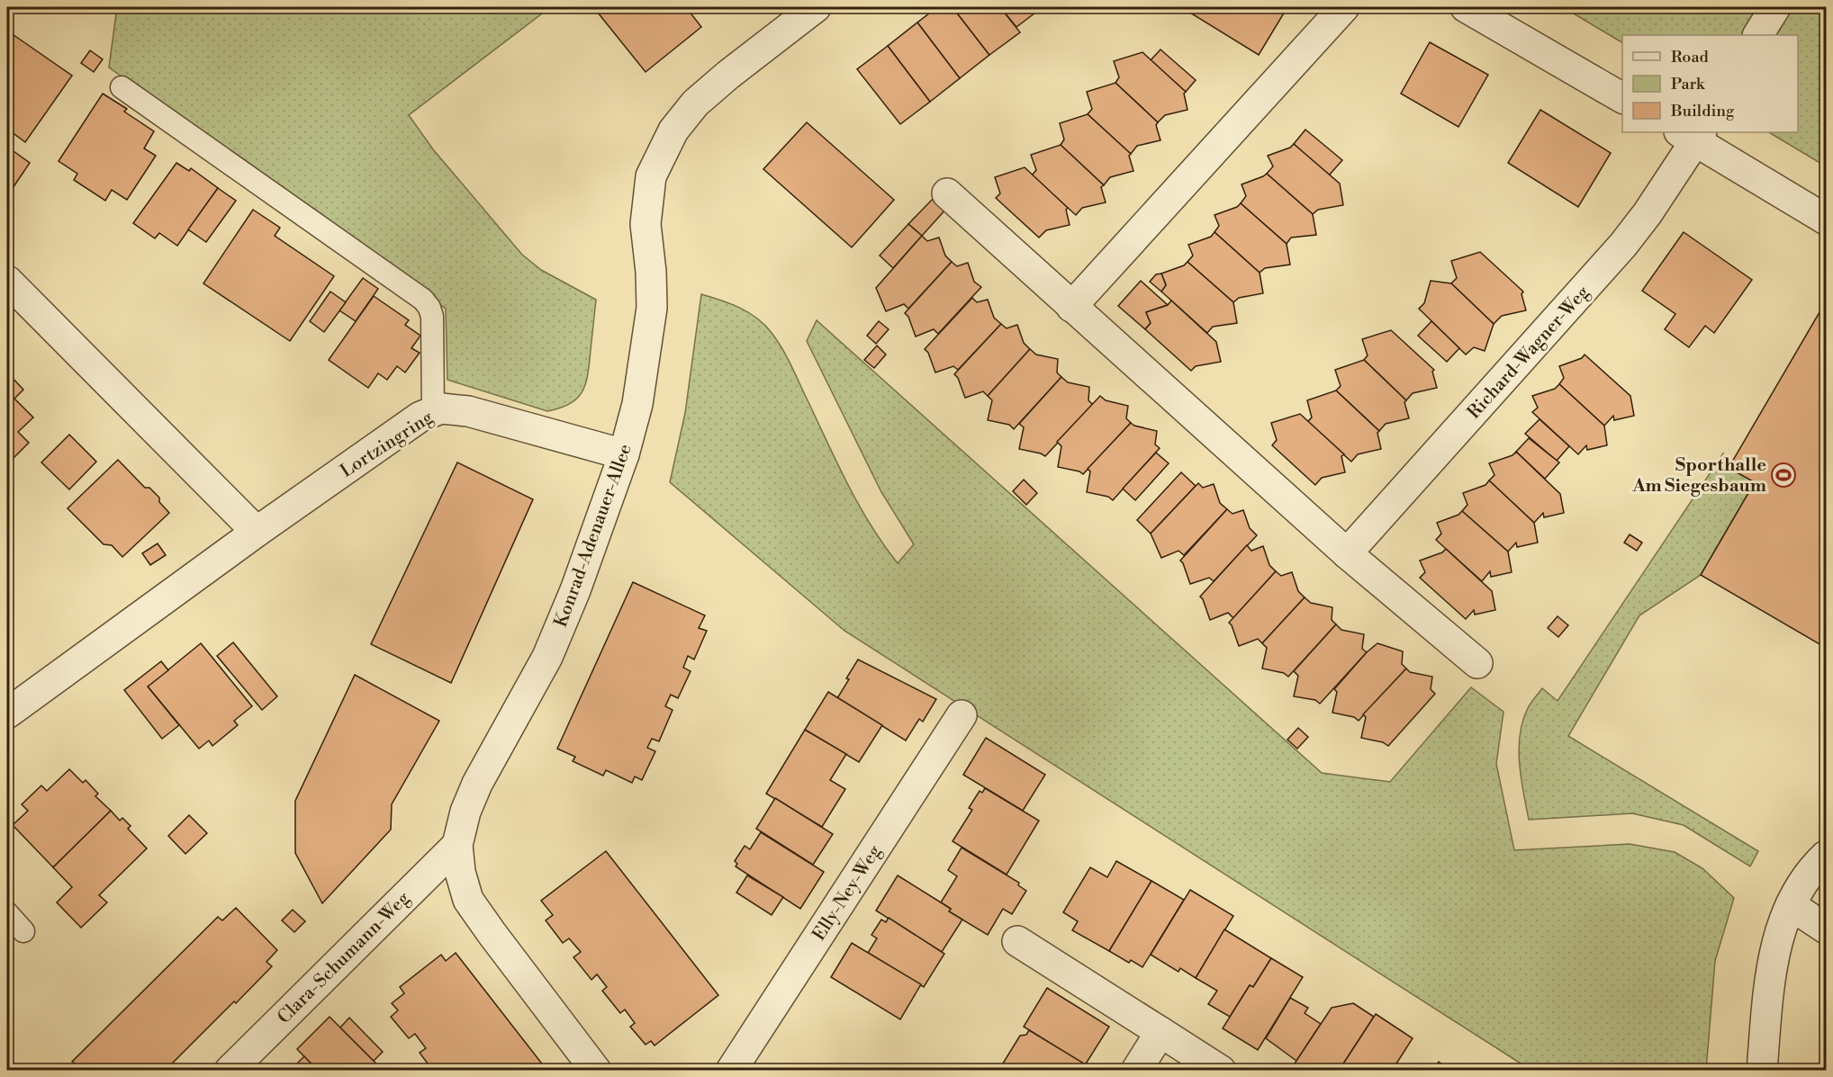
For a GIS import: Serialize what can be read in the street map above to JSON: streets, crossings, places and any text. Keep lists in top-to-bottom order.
{
  "streets": {
    "street": [
      "Richard-Wagner-Weg",
      "Lortzingring",
      "Konrad-Adenauer-Allee",
      "Elly-Ney-Weg",
      "Clara-Schumann-Weg"
    ]
  },
  "crossings": [
    ["Lortzingring", "Konrad-Adenauer-Allee"],
    ["Konrad-Adenauer-Allee", "Clara-Schumann-Weg"]
  ],
  "places": {
    "sports": ["Sporthalle Am Siegesbaum"]
  },
  "legend": ["Road", "Park", "Building"]
}
